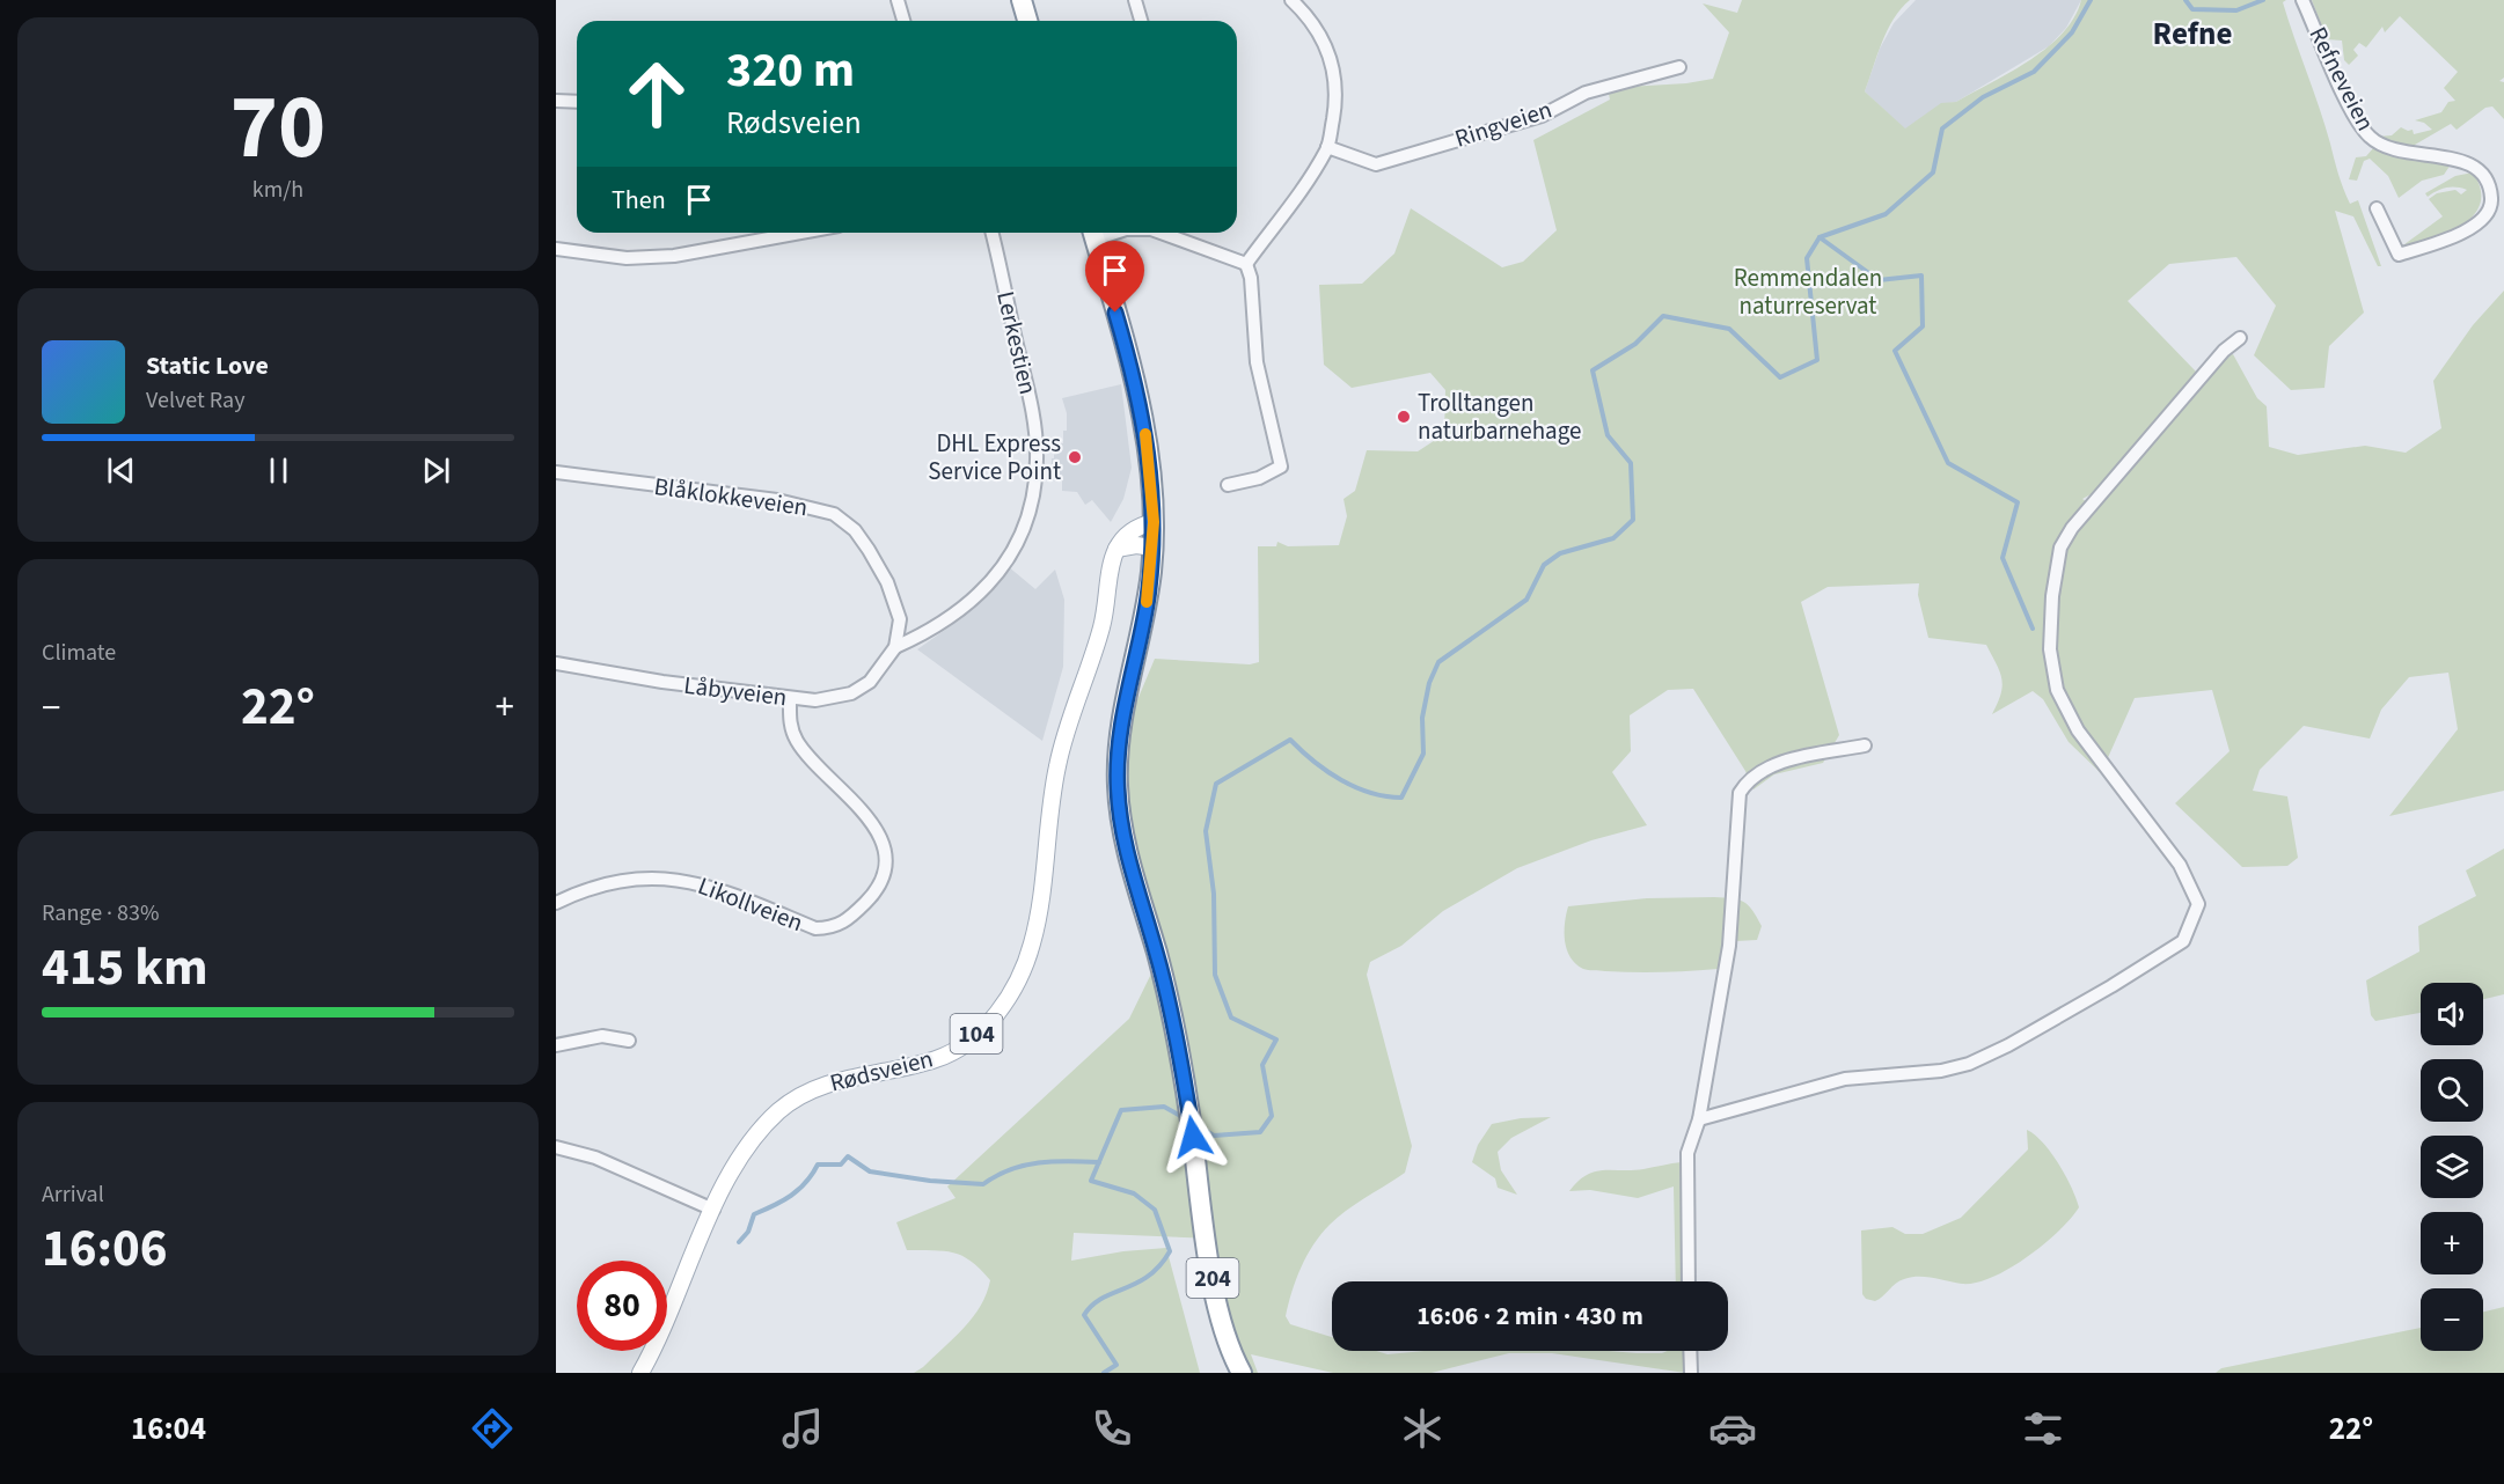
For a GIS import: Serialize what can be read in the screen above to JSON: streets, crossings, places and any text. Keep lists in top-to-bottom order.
{
  "streets": {
    "highway": ["204"],
    "main road": ["104", "Rødsveien"],
    "street": [
      "Refneveien",
      "Ringveien",
      "Lerkestien",
      "Blåklokkeveien",
      "Låbyveien",
      "Likollveien"
    ]
  },
  "crossings": [
    ["Lerkestien", "Blåklokkeveien"],
    ["Lerkestien", "Låbyveien"],
    ["Blåklokkeveien", "Låbyveien"],
    ["Låbyveien", "Likollveien"]
  ],
  "districts": ["Refne"],
  "parks": ["Remmendalen naturreservat"],
  "places": ["Trolltangen naturbarnehage", "DHL Express Service Point"],
  "page": {
    "tile": [
      ["70", "km/h"],
      "Climate",
      ["Range · 83%", "415 km"],
      ["Arrival", "16:06"]
    ],
    "turn": ["320 m", "Rødsveien"],
    "then": "Then",
    "song": ["Static Love", "Velvet Ray"],
    "heat": ["−", "22°", "+"],
    "map_buttons": ["+", "−"],
    "limit": "80",
    "trip": "16:06 · 2 min · 430 m",
    "tabs": ["16:04", "22°"]
  }
}
